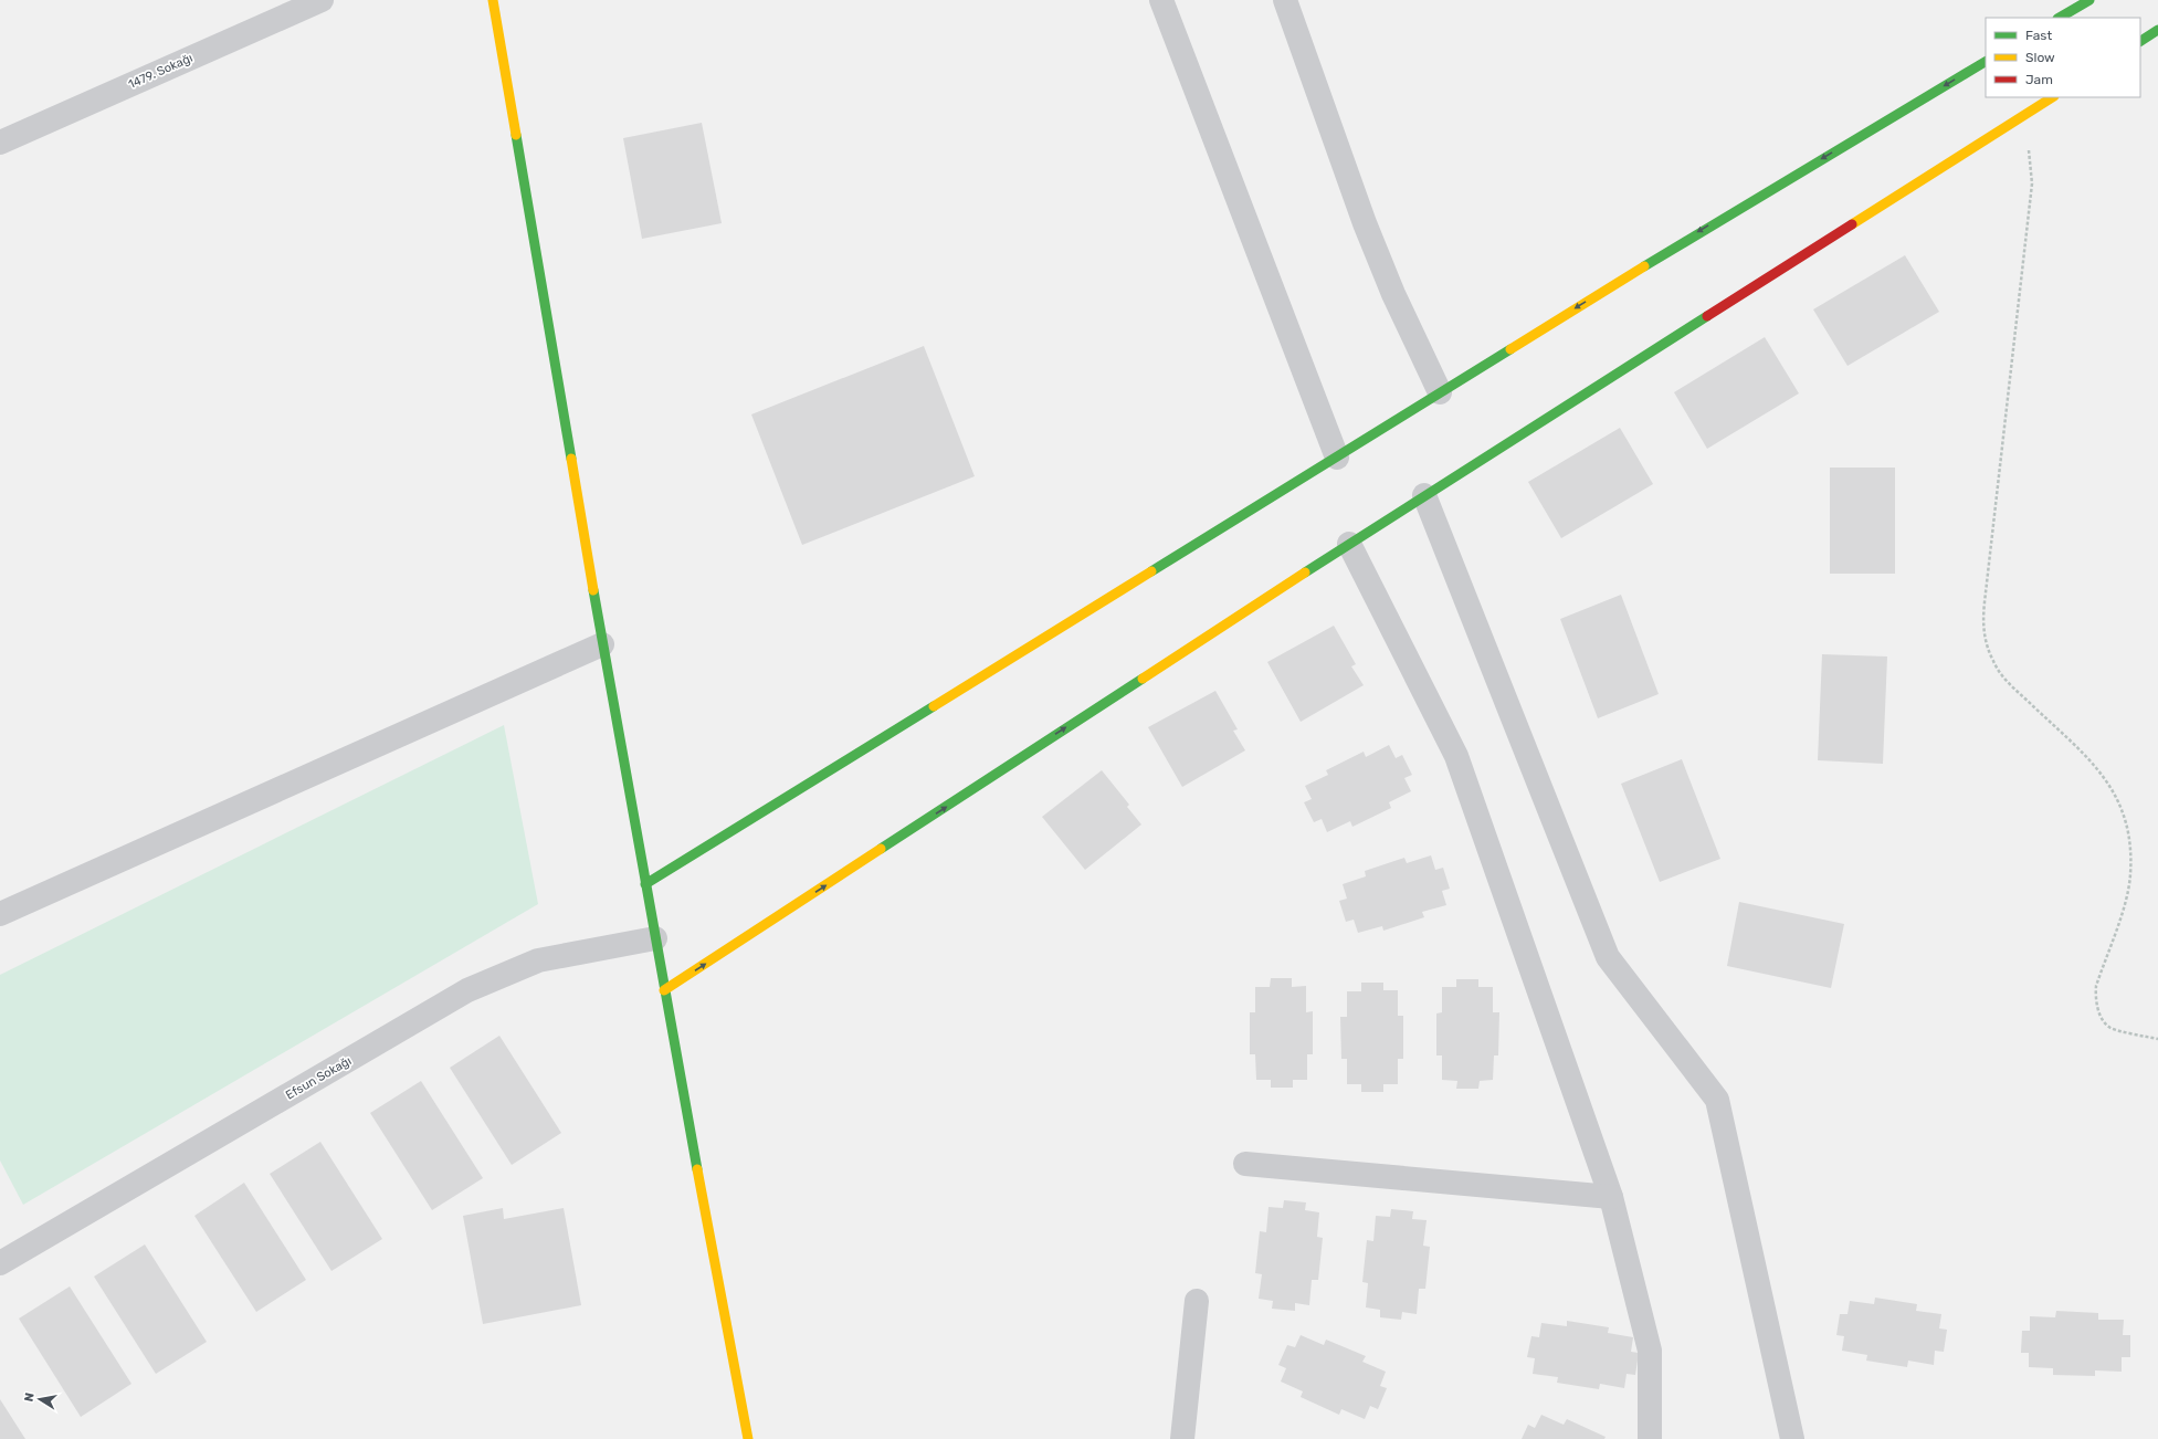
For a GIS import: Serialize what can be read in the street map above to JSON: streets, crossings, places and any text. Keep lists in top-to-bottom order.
{
  "streets": {
    "street": ["1479. Sokağı", "Efsun Sokağı"]
  },
  "legend": ["Fast", "Slow", "Jam"],
  "north": "left"
}
